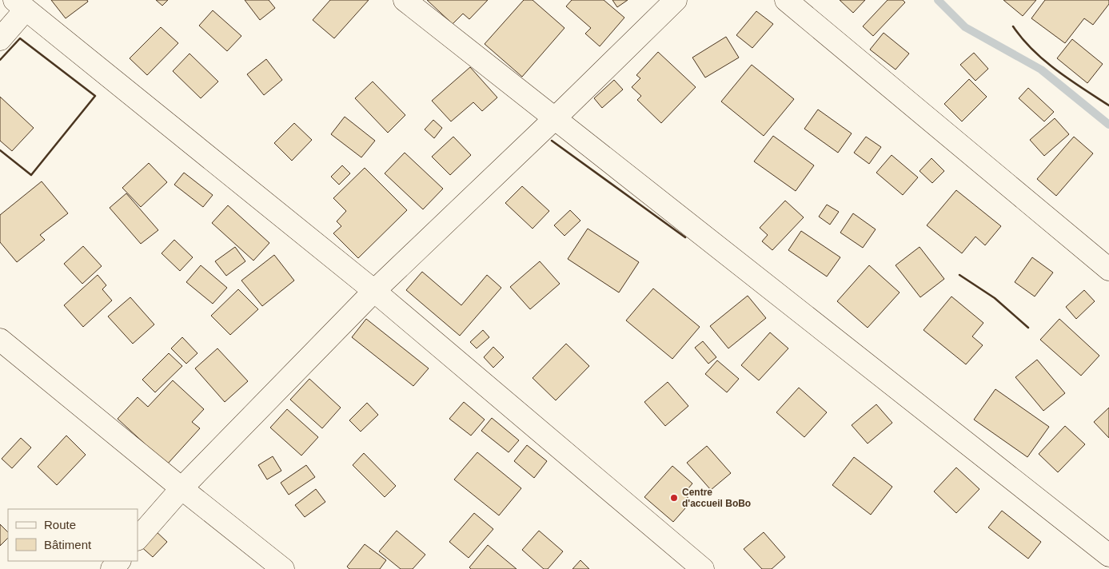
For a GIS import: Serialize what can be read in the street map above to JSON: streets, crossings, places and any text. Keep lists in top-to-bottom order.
{
  "places": ["Centre d'accueil BoBo"],
  "legend": ["Route", "Bâtiment"]
}
